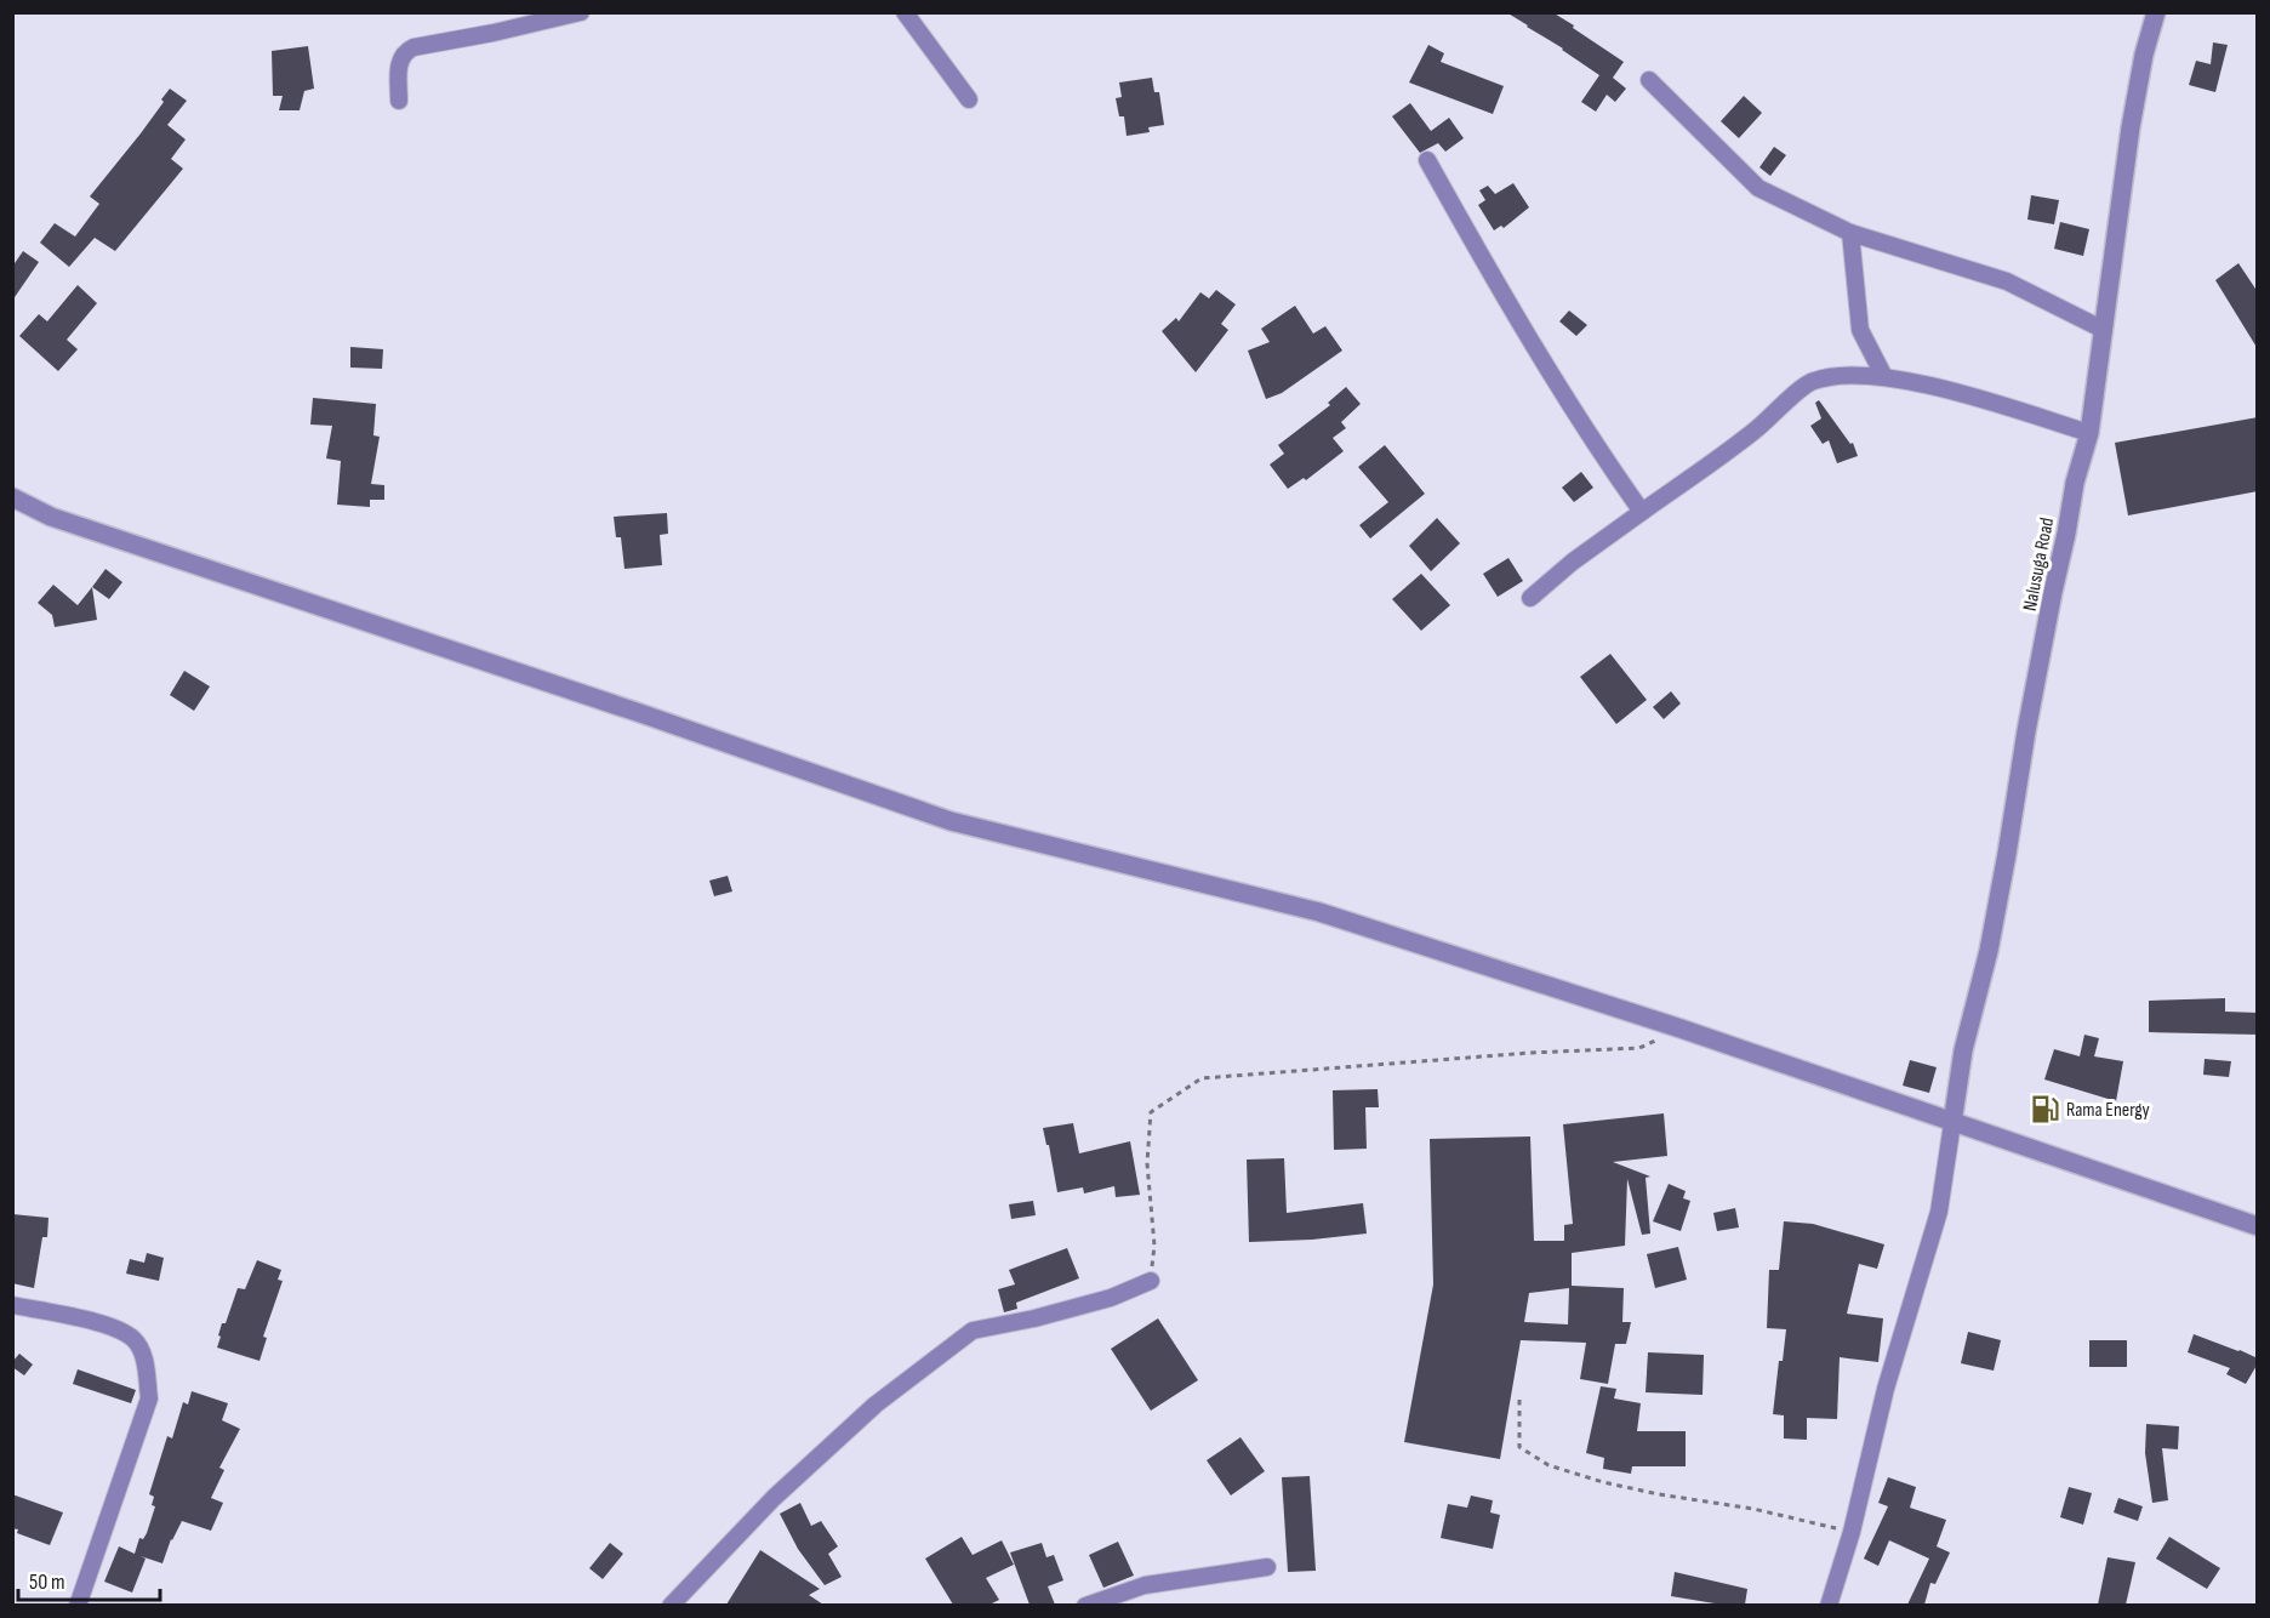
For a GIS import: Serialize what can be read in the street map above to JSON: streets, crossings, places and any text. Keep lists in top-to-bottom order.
{
  "streets": {
    "street": ["Nalusuga Road"]
  },
  "places": {
    "fuel station": ["Rama Energy"]
  },
  "scale_bar": "50 m"
}
